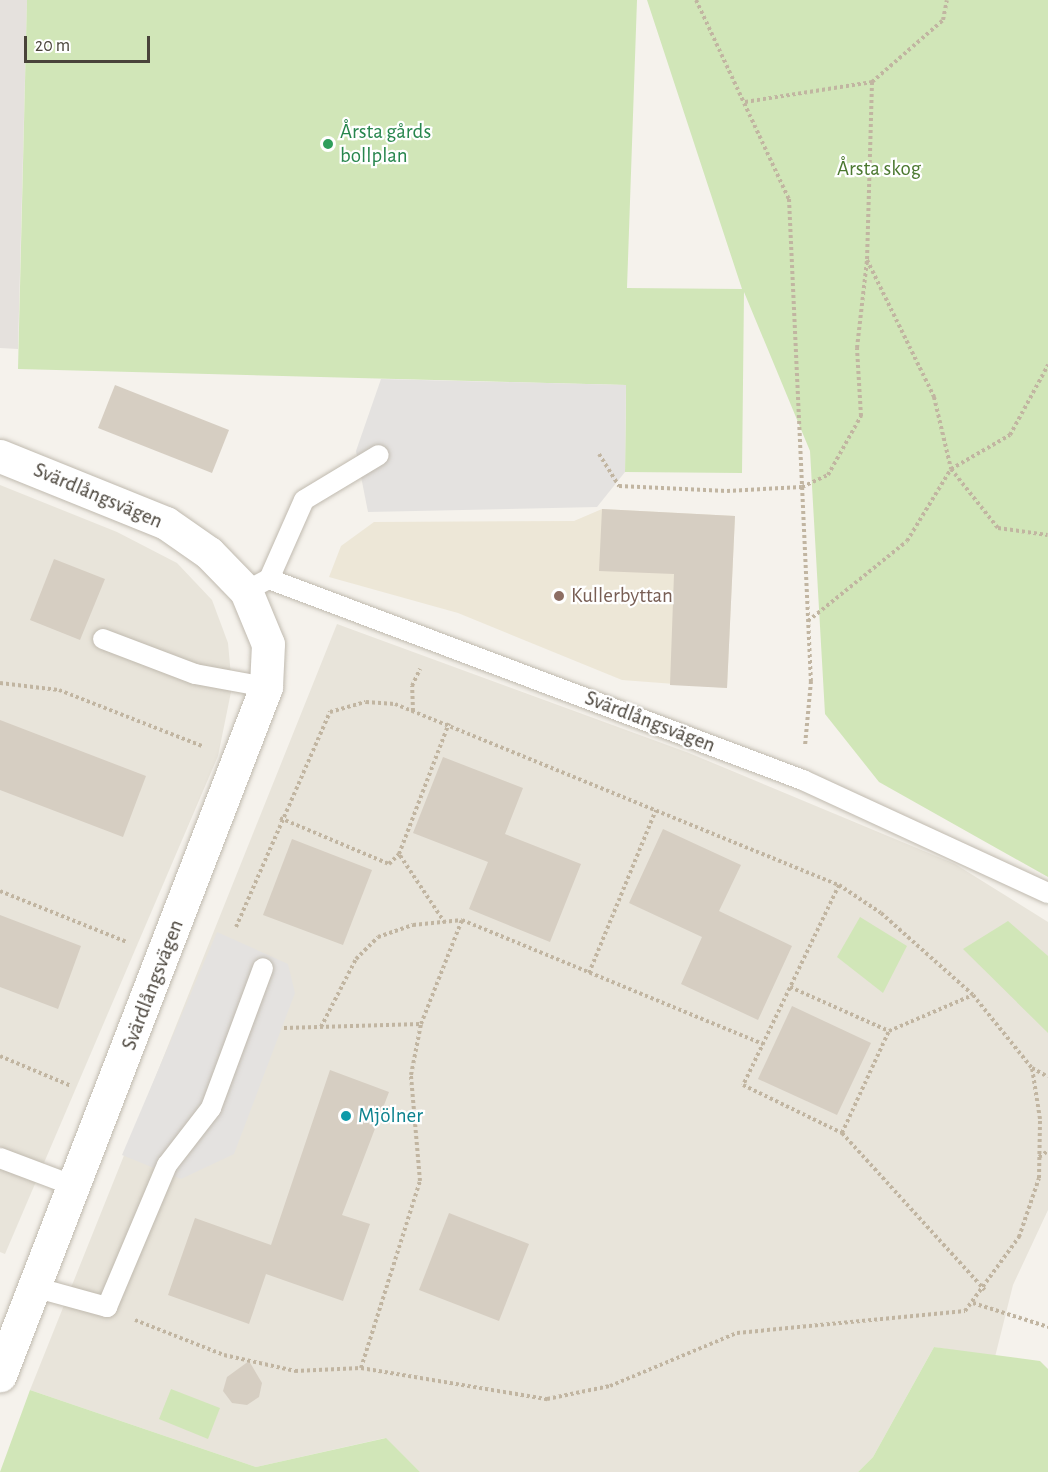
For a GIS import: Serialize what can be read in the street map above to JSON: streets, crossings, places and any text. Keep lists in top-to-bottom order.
{
  "streets": {
    "street": ["Svärdlångsvägen"]
  },
  "parks": ["Årsta skog"],
  "places": ["Årsta gårds bollplan", "Kullerbyttan", "Mjölner"],
  "scale_bar": "20 m"
}
